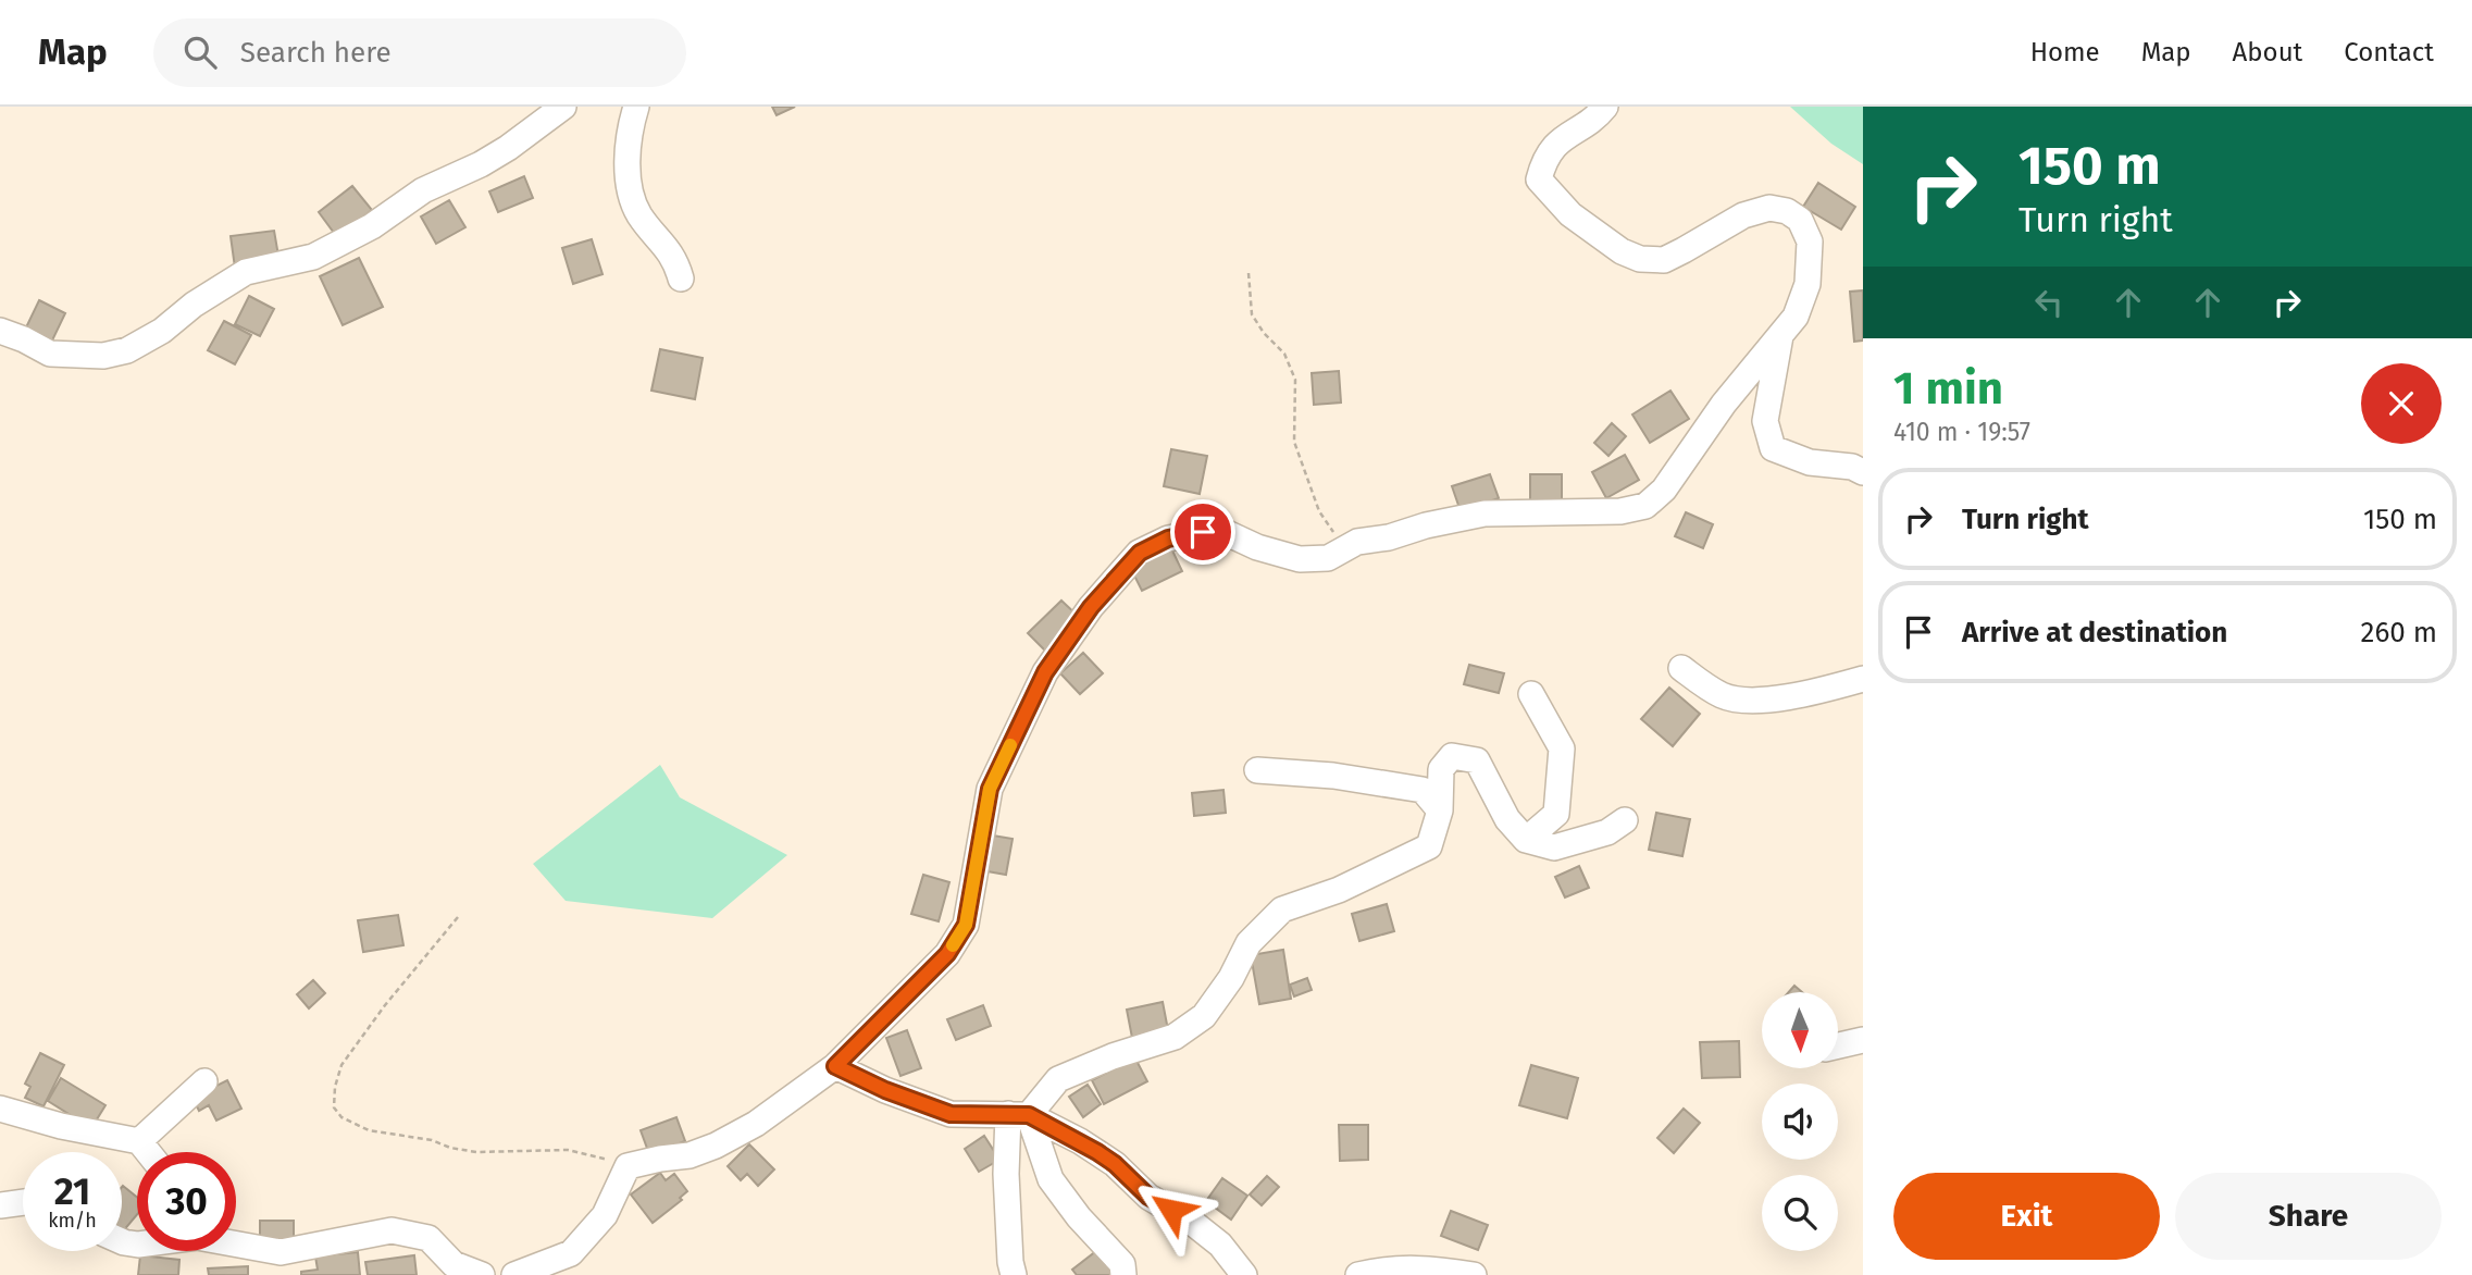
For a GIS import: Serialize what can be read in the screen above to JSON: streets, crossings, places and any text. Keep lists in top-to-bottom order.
{
  "north": "bottom",
  "page": {
    "header": "Map",
    "search": "Search here",
    "nav": [
      "Home",
      "Map",
      "About",
      "Contact"
    ],
    "turn": ["150 m", "Turn right"],
    "heading": ["1 min", "410 m · 19:57"],
    "list": [
      {
        "name": "Turn right",
        "value": "150 m"
      },
      {
        "name": "Arrive at destination",
        "value": "260 m"
      }
    ],
    "speed": "21 km/h",
    "limit": "30",
    "buttons": ["Exit", "Share"]
  }
}
